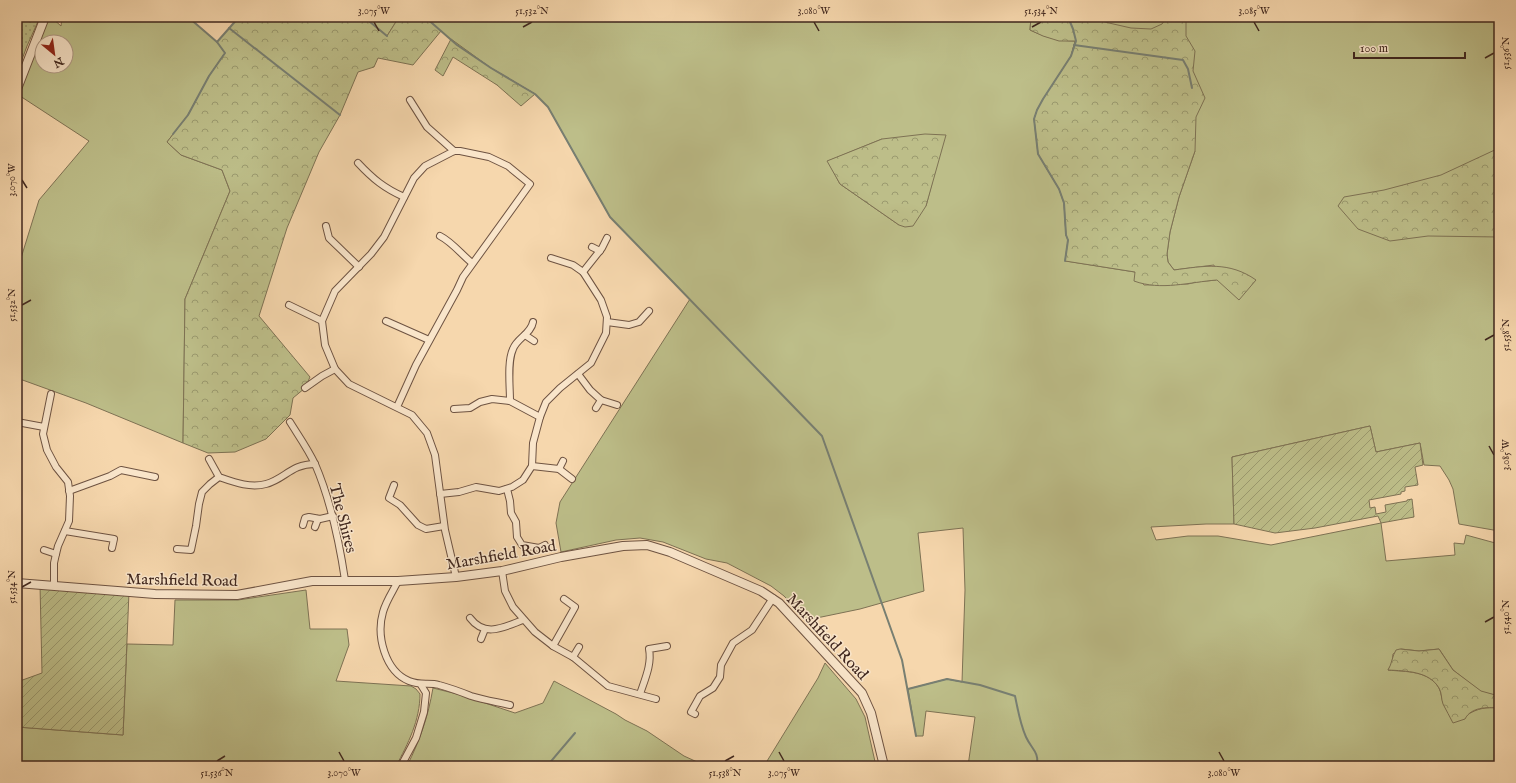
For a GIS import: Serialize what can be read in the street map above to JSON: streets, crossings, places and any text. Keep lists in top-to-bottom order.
{
  "streets": {
    "street": ["The Shires", "Marshfield Road"]
  },
  "crossings": [
    ["The Shires", "Marshfield Road"]
  ],
  "scale_bar": "100 m",
  "north": "bottom right",
  "coordinates": [
    "3.075°W",
    "51.532°N",
    "3.080°W",
    "51.534°N",
    "3.085°W",
    "51.536°N",
    "3.070°W",
    "51.538°N",
    "51.540°N"
  ]
}
